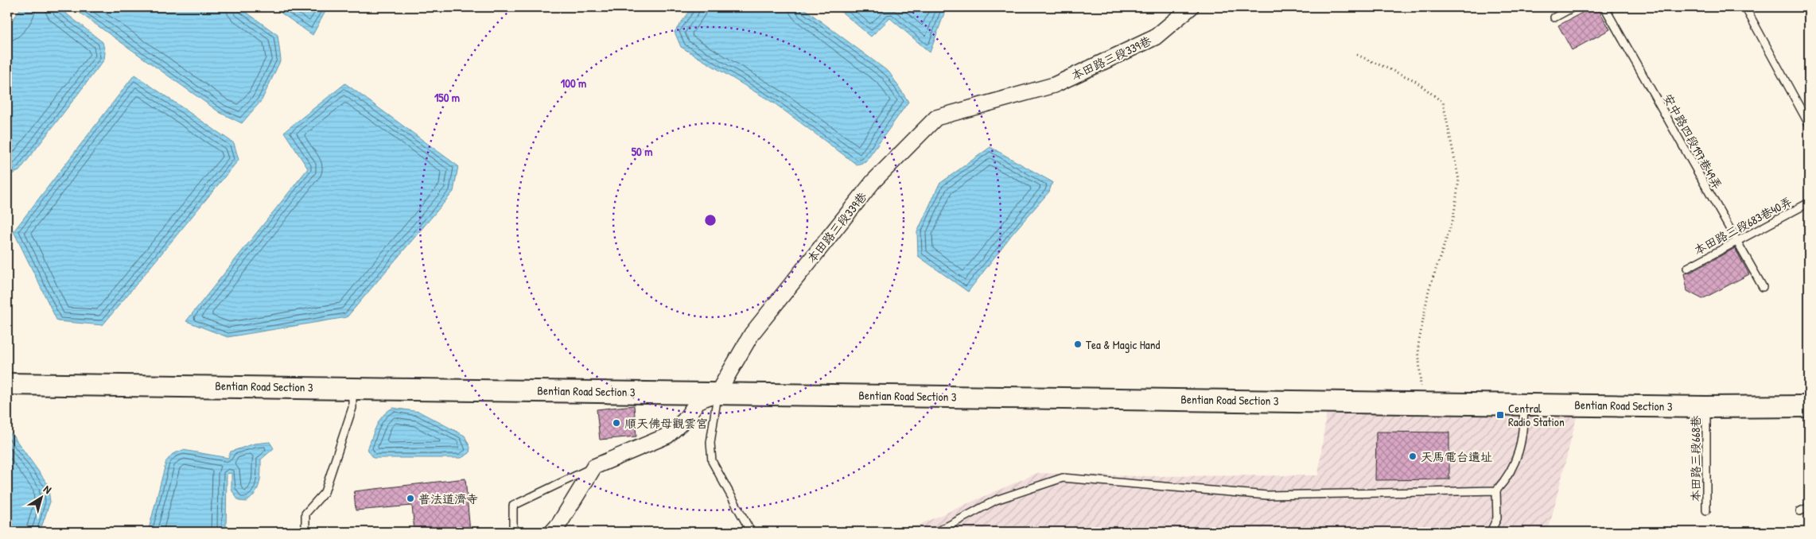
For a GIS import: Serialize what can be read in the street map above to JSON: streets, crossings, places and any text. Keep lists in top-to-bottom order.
{
  "streets": {
    "street": ["本田路三段339巷", "Bentian Road Section 3"],
    "lane": ["安中路四段197巷49弄", "本田路三段683巷40弄", "本田路三段668巷"]
  },
  "crossings": [
    ["本田路三段339巷", "Bentian Road Section 3"],
    ["安中路四段197巷49弄", "本田路三段683巷40弄"],
    ["Bentian Road Section 3", "本田路三段668巷"]
  ],
  "places": {
    "other": [
      "Tea & Magic Hand",
      "順天佛母觀雲宮",
      "天馬電台遺址",
      "普法道濟寺"
    ],
    "transit": ["Central Radio Station"]
  },
  "north": "top right",
  "rings": ["100 m", "150 m", "50 m"]
}
